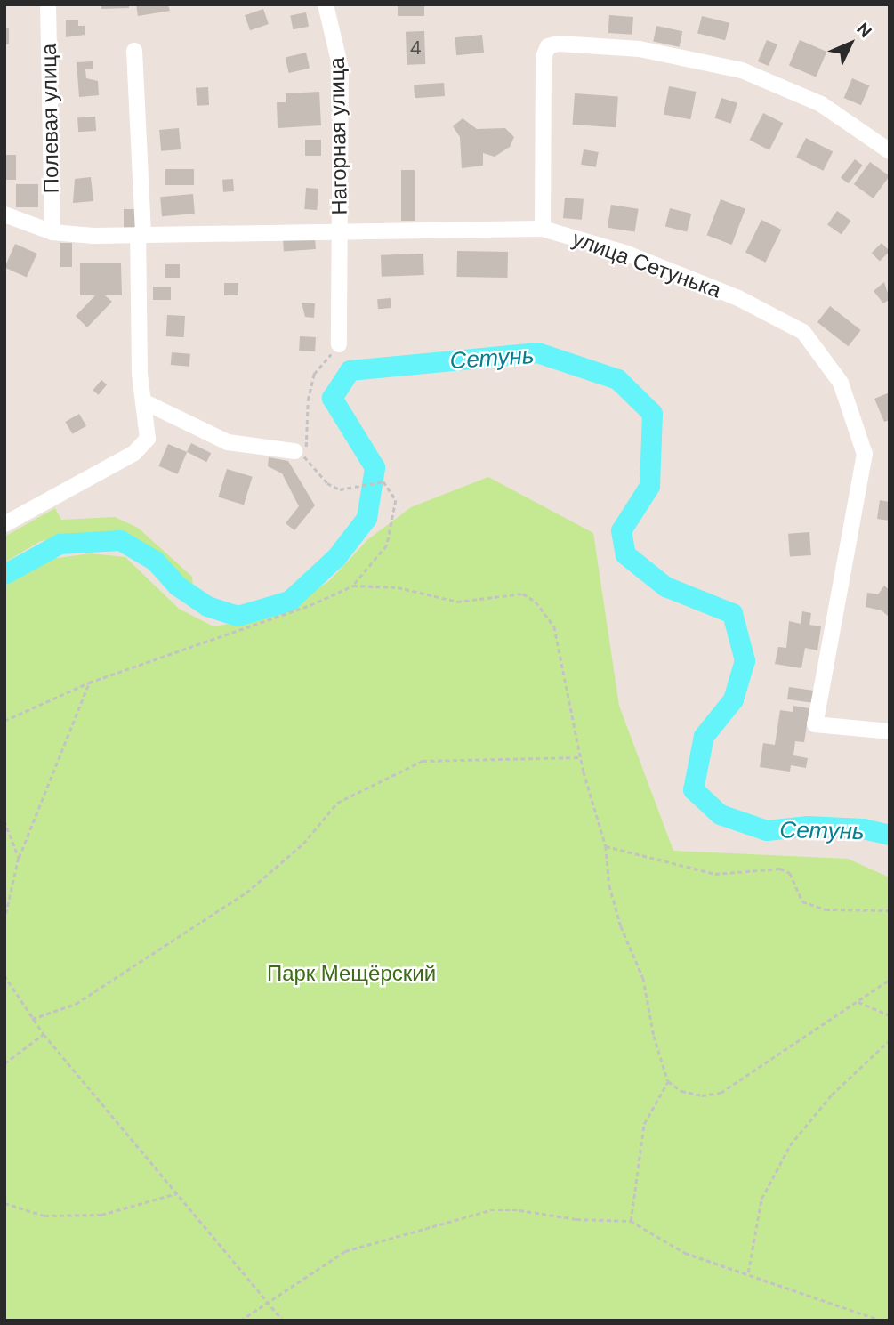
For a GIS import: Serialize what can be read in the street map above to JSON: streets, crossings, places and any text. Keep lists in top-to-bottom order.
{
  "streets": {
    "street": ["Полевая улица", "Нагорная улица", "улица Сетунька"]
  },
  "water": ["Сетунь"],
  "parks": ["Парк Мещёрский"],
  "house_numbers": ["4"],
  "north": "top right"
}
